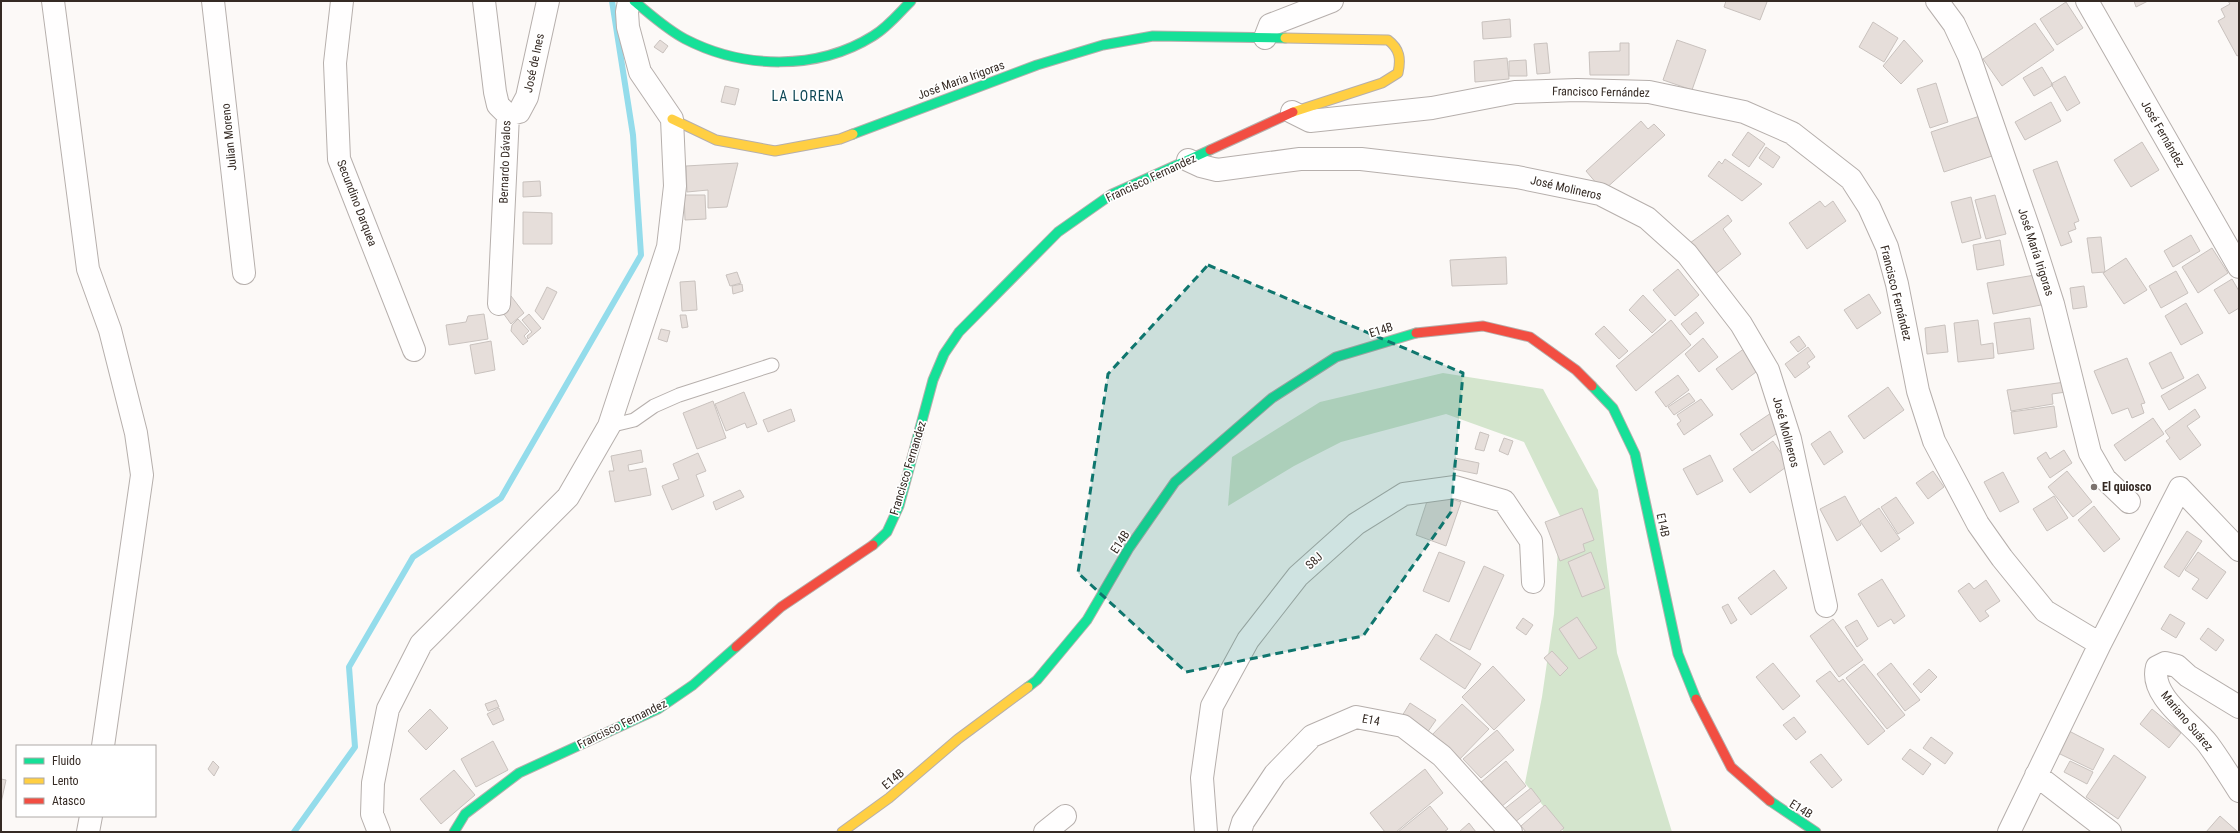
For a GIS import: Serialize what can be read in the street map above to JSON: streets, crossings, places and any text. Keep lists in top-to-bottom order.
{
  "streets": {
    "street": [
      "José de Ines",
      "José Maria Irigoras",
      "Francisco Fernández",
      "José Fernández",
      "Julian Moreno",
      "Bernardo Dávalos",
      "Francisco Fernandez",
      "José Molineros",
      "Secundino Darquea",
      "José María Irigoras",
      "E14B",
      "S8J",
      "E14",
      "Mariano Suárez"
    ]
  },
  "crossings": [
    ["José de Ines", "Bernardo Dávalos"],
    ["José Maria Irigoras", "Francisco Fernández"],
    ["José Maria Irigoras", "Francisco Fernandez"],
    ["Francisco Fernández", "Francisco Fernandez"],
    ["Francisco Fernandez", "José Molineros"]
  ],
  "districts": ["LA LORENA"],
  "places": ["El quiosco"],
  "legend": ["Fluido", "Lento", "Atasco"]
}
